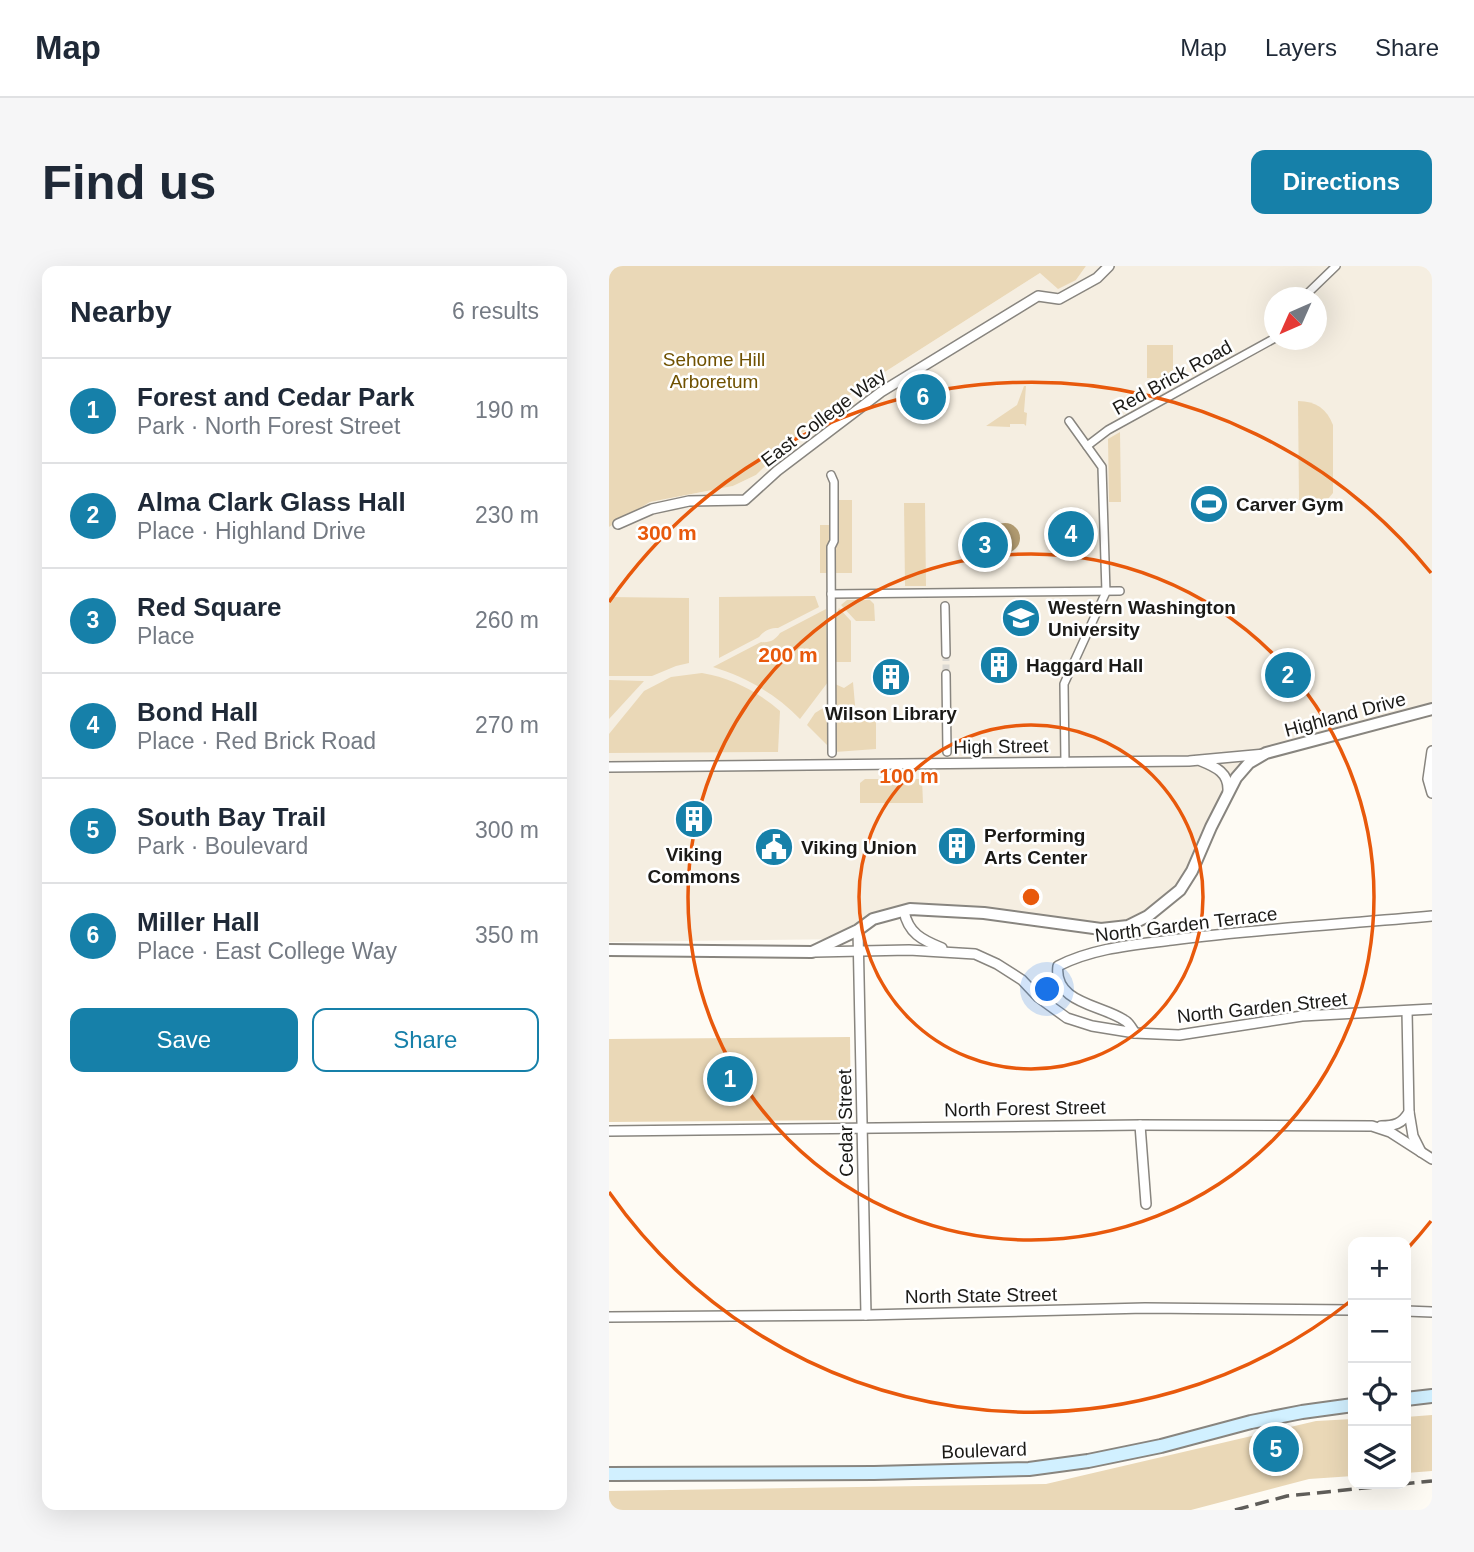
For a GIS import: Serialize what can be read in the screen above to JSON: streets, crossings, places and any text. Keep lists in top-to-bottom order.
{
  "streets": {
    "main road": ["Boulevard"],
    "street": [
      "Red Brick Road",
      "East College Way",
      "Highland Drive",
      "High Street",
      "North Garden Terrace",
      "North Garden Street",
      "North Forest Street",
      "Cedar Street",
      "North State Street"
    ]
  },
  "crossings": [
    ["Highland Drive", "High Street"],
    ["North Garden Terrace", "North Garden Street"],
    ["North Garden Street", "Cedar Street"],
    ["North Forest Street", "Cedar Street"],
    ["Cedar Street", "North State Street"]
  ],
  "parks": ["Sehome Hill Arboretum"],
  "places": {
    "sports": ["Carver Gym"],
    "school or university": ["Western Washington University"],
    "building": [
      "Haggard Hall",
      "Wilson Library",
      "Viking Commons",
      "Performing Arts Center"
    ],
    "public building": ["Viking Union"]
  },
  "north": "bottom left",
  "page": {
    "header": "Map",
    "nav": ["Map", "Layers", "Share"],
    "buttons": [
      "Directions",
      ["Save", "Share"]
    ],
    "title": "Find us",
    "heading": ["Nearby", "6 results"],
    "list": [
      {
        "mark": "1",
        "name": "Forest and Cedar Park",
        "note": "Park · North Forest Street",
        "value": "190 m"
      },
      {
        "mark": "2",
        "name": "Alma Clark Glass Hall",
        "note": "Place · Highland Drive",
        "value": "230 m"
      },
      {
        "mark": "3",
        "name": "Red Square",
        "note": "Place",
        "value": "260 m"
      },
      {
        "mark": "4",
        "name": "Bond Hall",
        "note": "Place · Red Brick Road",
        "value": "270 m"
      },
      {
        "mark": "5",
        "name": "South Bay Trail",
        "note": "Park · Boulevard",
        "value": "300 m"
      },
      {
        "mark": "6",
        "name": "Miller Hall",
        "note": "Place · East College Way",
        "value": "350 m"
      }
    ],
    "pins": [
      "6",
      "4",
      "3",
      "2",
      "1",
      "5"
    ],
    "map_buttons": ["+", "−"]
  },
  "rings": ["300 m", "200 m", "100 m"]
}
